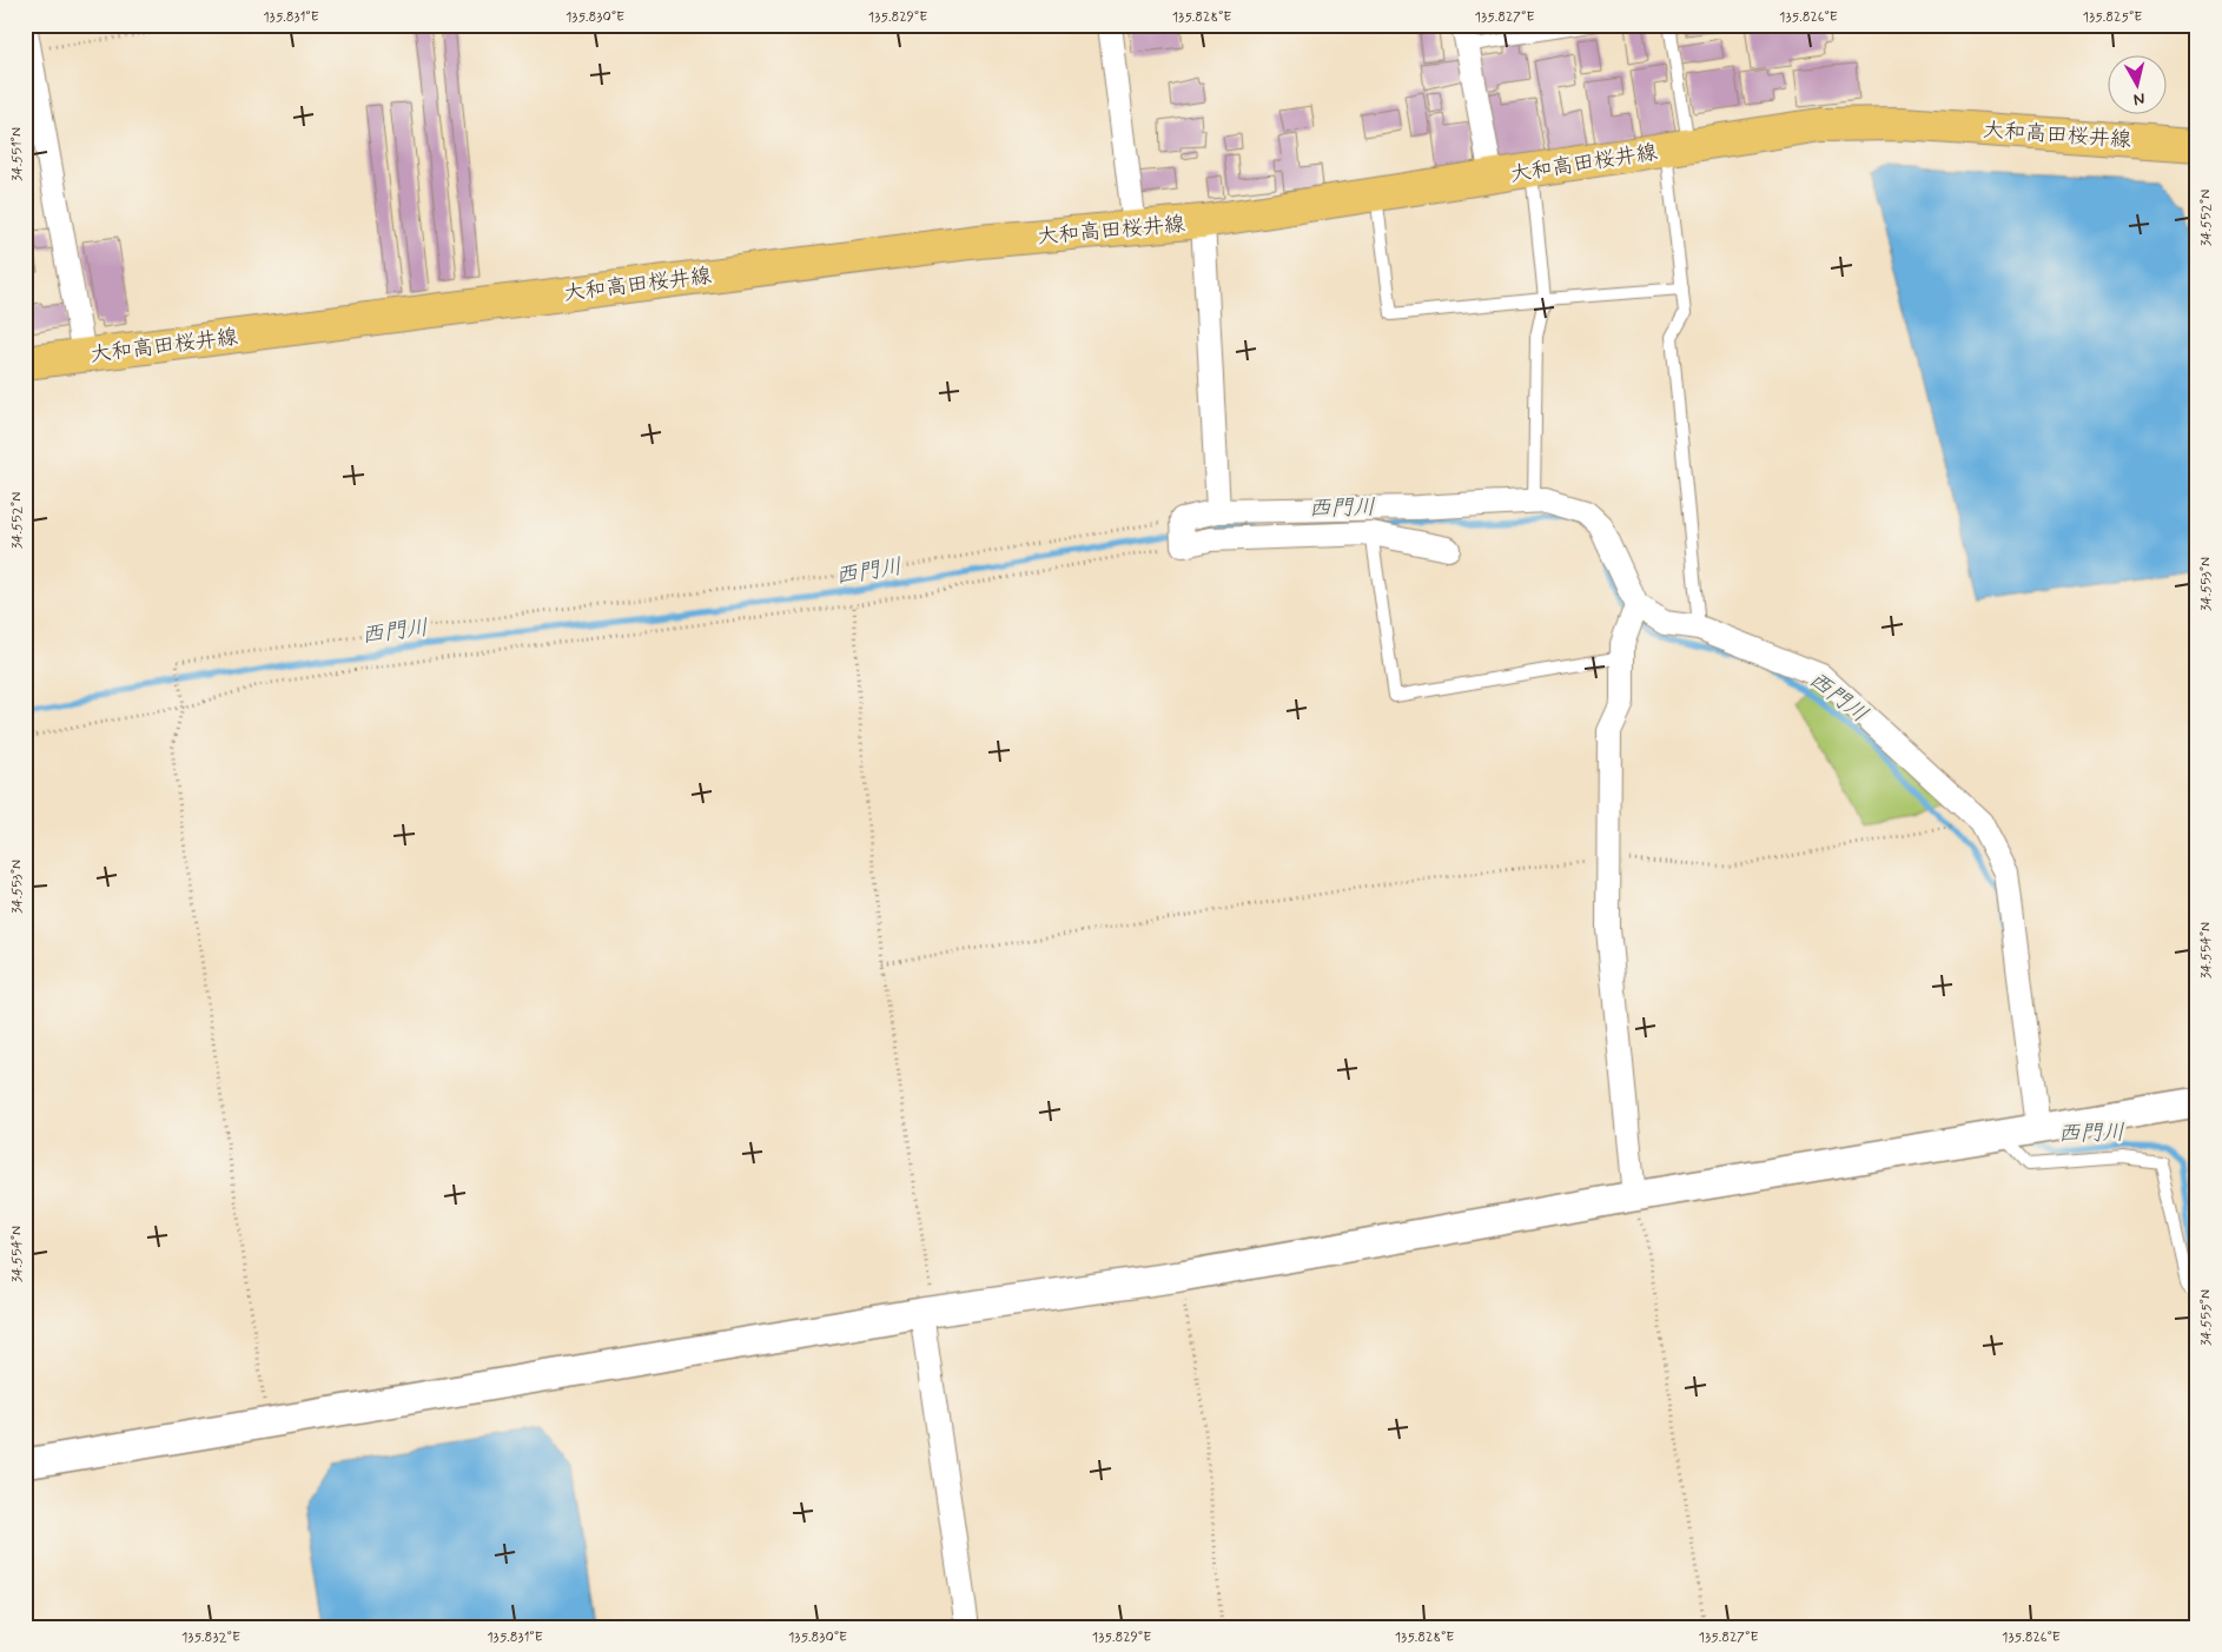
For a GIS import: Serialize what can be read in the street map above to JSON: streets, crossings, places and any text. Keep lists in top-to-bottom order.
{
  "streets": {
    "main road": ["大和高田桜井線"]
  },
  "water": ["西門川"],
  "north": "bottom",
  "coordinates": [
    "135.831°E",
    "135.830°E",
    "135.829°E",
    "135.828°E",
    "135.827°E",
    "135.826°E",
    "135.825°E",
    "34.551°N",
    "34.552°N",
    "34.553°N",
    "34.554°N",
    "34.555°N",
    "135.832°E"
  ]
}
